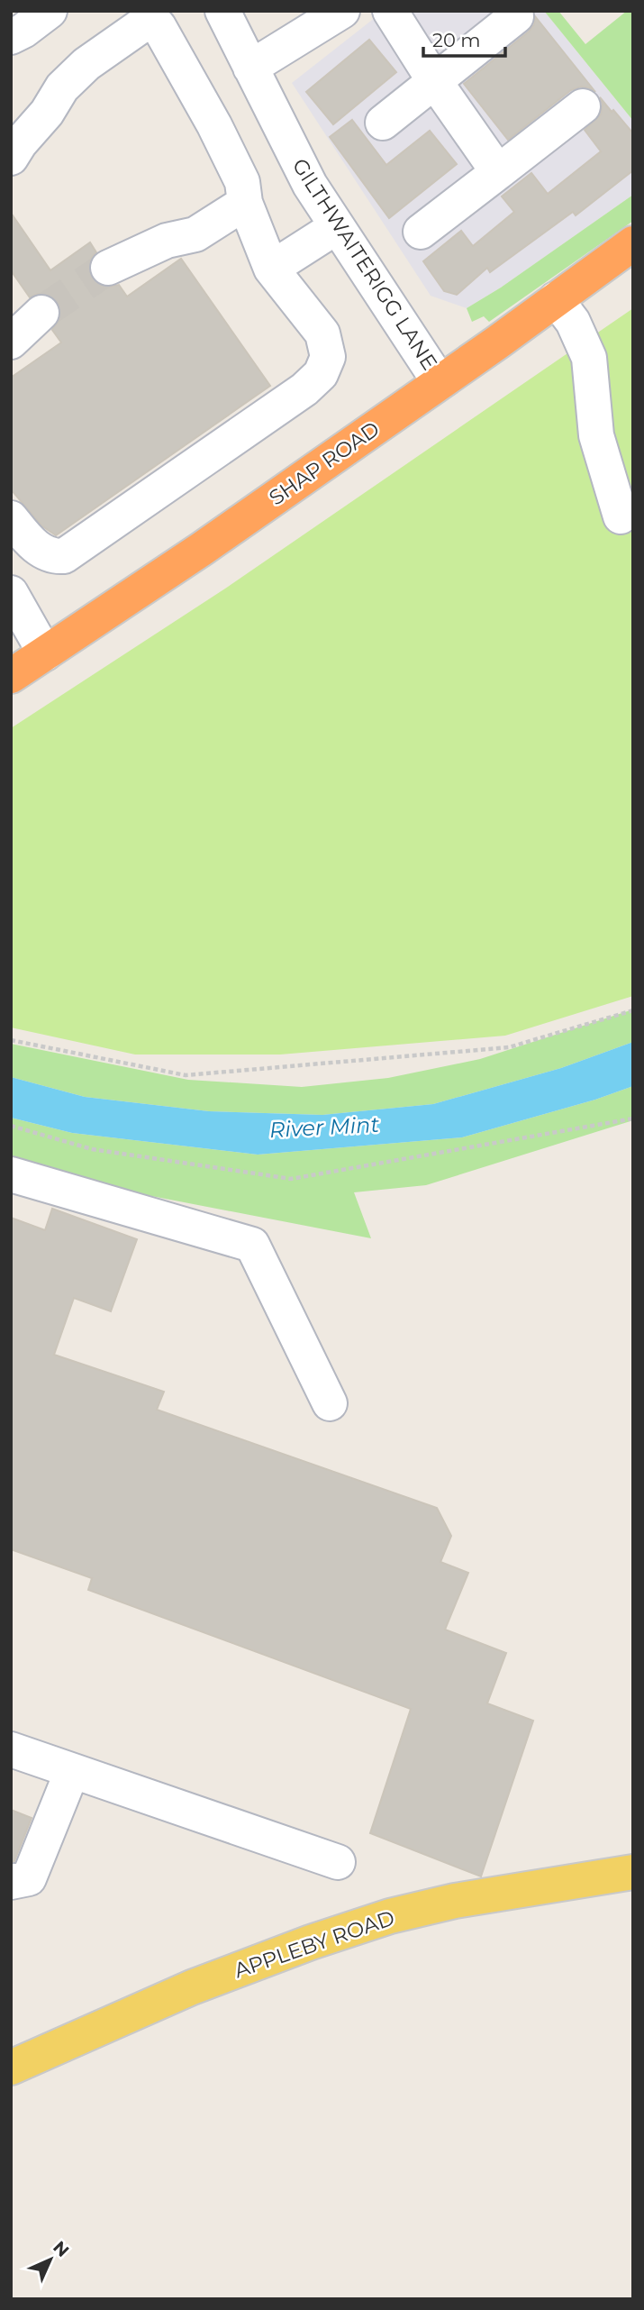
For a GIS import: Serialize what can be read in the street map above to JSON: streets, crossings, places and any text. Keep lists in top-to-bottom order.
{
  "streets": {
    "highway": ["SHAP ROAD"],
    "main road": ["APPLEBY ROAD"],
    "street": ["GILTHWAITERIGG LANE"]
  },
  "crossings": [
    ["GILTHWAITERIGG LANE", "SHAP ROAD"]
  ],
  "water": ["River Mint"],
  "scale_bar": "20 m",
  "north": "top right"
}
